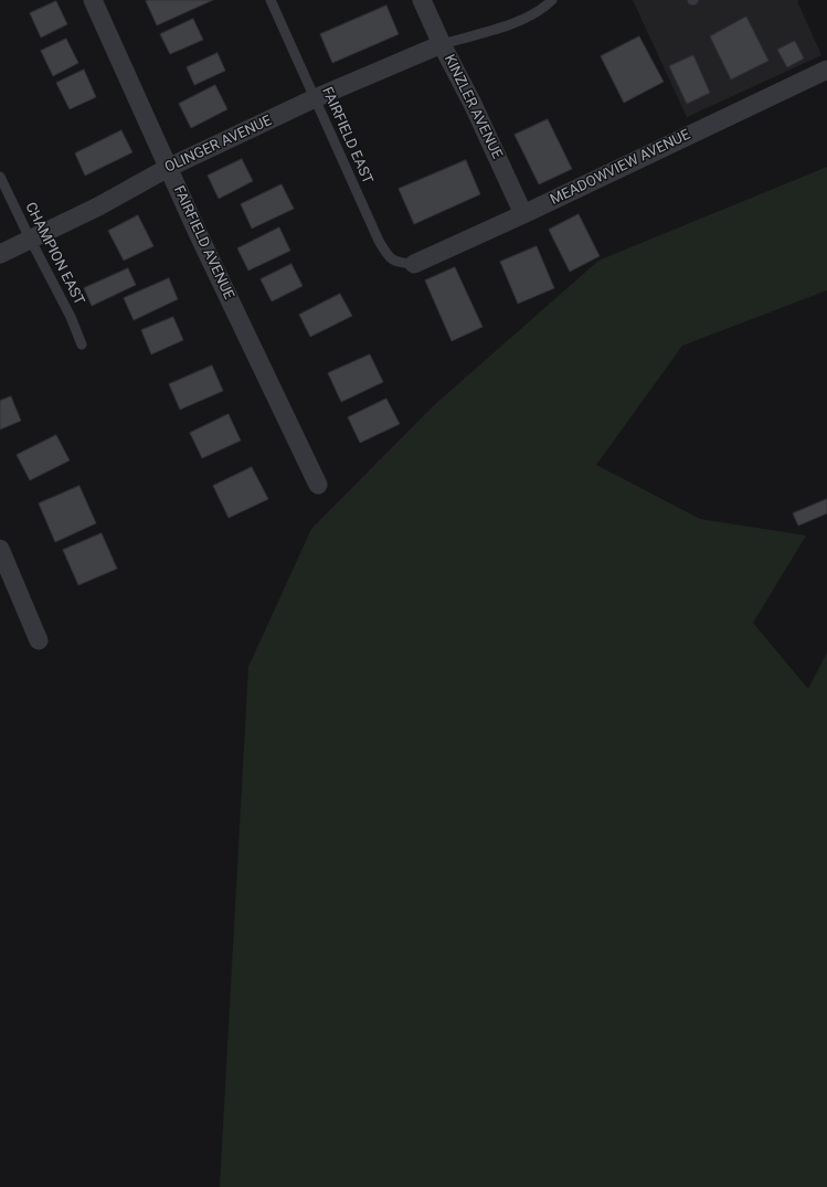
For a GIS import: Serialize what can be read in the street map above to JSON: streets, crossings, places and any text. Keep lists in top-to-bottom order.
{
  "streets": {
    "street": [
      "KINZLER AVENUE",
      "OLINGER AVENUE",
      "MEADOWVIEW AVENUE",
      "FAIRFIELD AVENUE"
    ],
    "lane": ["FAIRFIELD EAST", "CHAMPION EAST"]
  },
  "crossings": [
    ["KINZLER AVENUE", "OLINGER AVENUE"],
    ["KINZLER AVENUE", "MEADOWVIEW AVENUE"],
    ["FAIRFIELD EAST", "OLINGER AVENUE"],
    ["FAIRFIELD EAST", "MEADOWVIEW AVENUE"],
    ["OLINGER AVENUE", "FAIRFIELD AVENUE"],
    ["OLINGER AVENUE", "CHAMPION EAST"]
  ]
}
